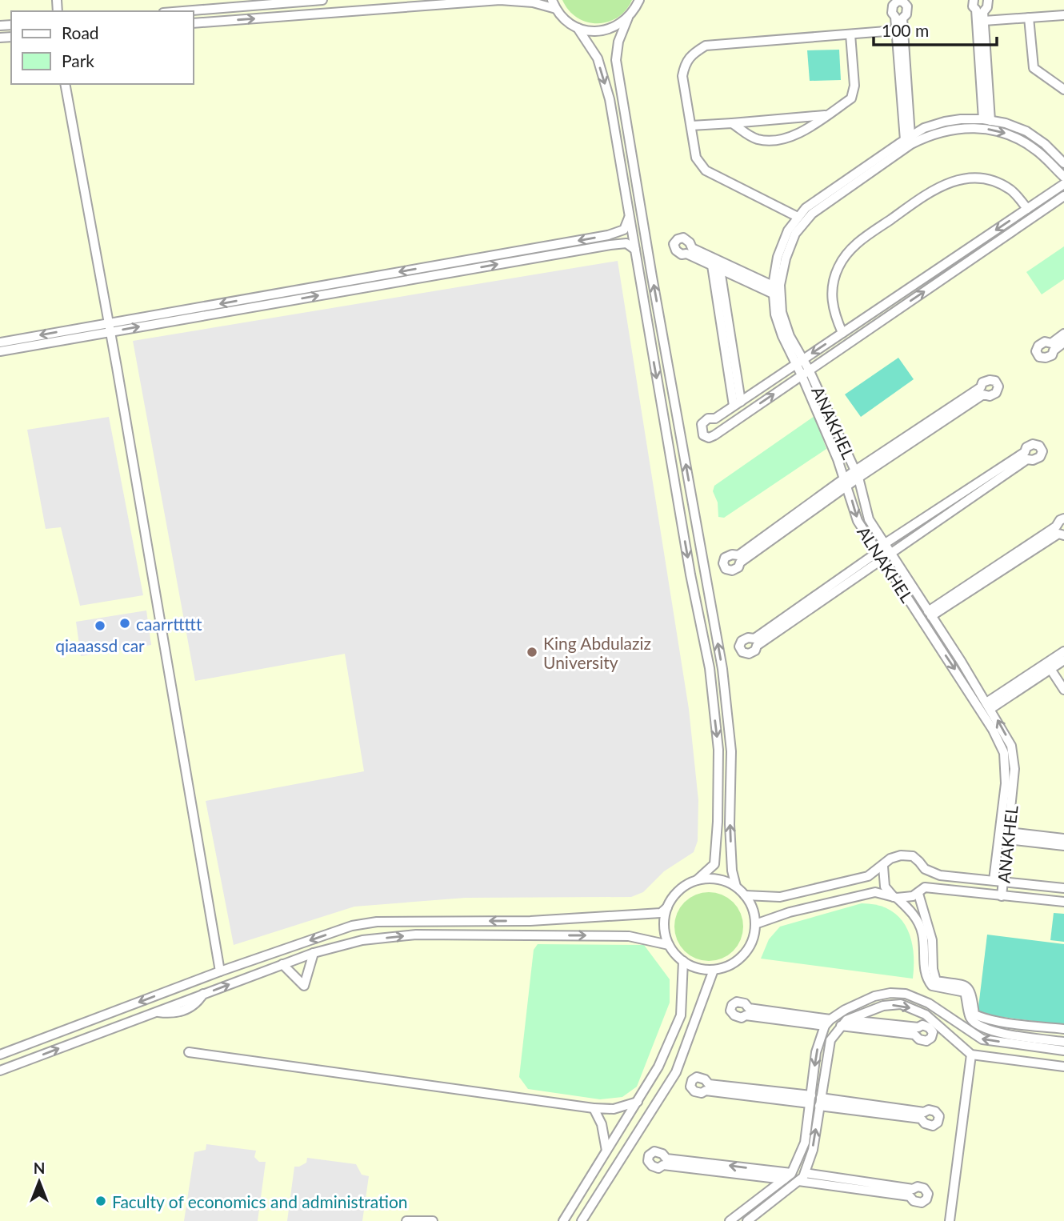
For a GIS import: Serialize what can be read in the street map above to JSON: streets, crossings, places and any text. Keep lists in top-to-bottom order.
{
  "streets": {
    "street": ["ANAKHEL", "ALNAKHEL"]
  },
  "crossings": [
    ["ANAKHEL", "ALNAKHEL"]
  ],
  "one_way": ["ALNAKHEL"],
  "places": [
    "caarrttttt",
    "qiaaassd car",
    "King Abdulaziz University",
    "Faculty of economics and administration"
  ],
  "legend": ["Road", "Park"],
  "scale_bar": "100 m",
  "north": "top"
}
